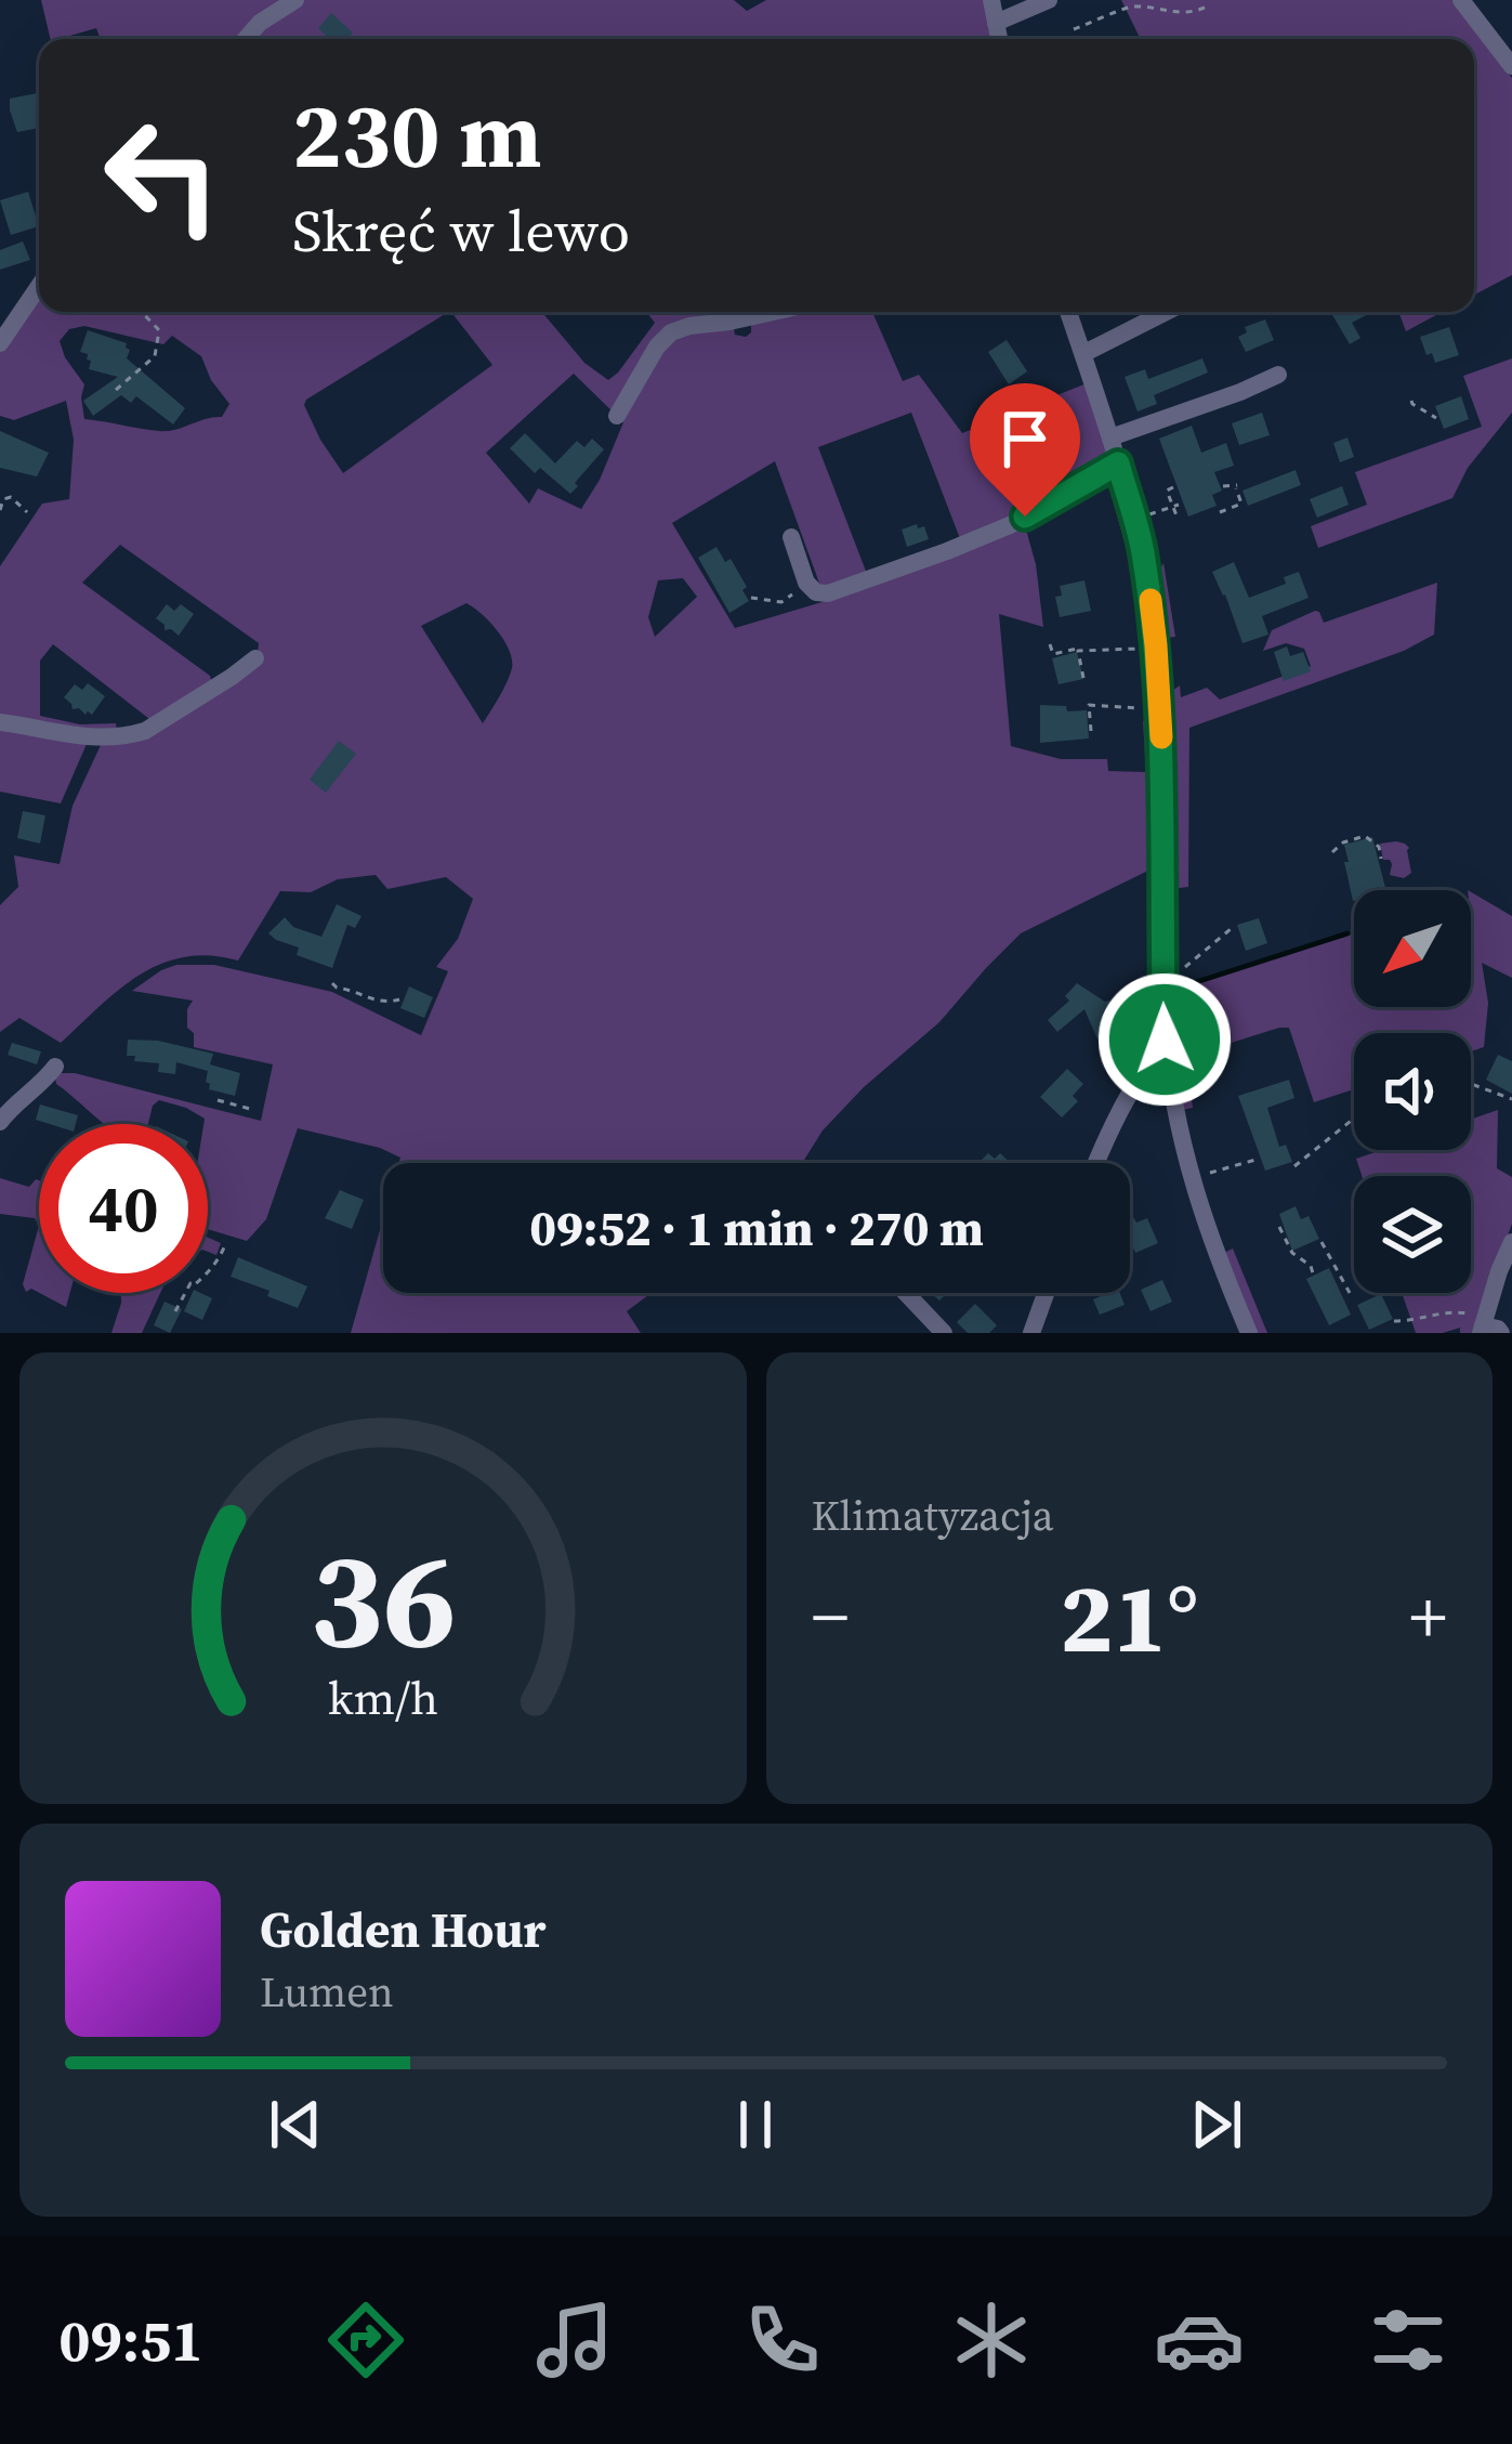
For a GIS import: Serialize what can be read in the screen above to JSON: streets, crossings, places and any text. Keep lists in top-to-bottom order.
{
  "north": "bottom left",
  "page": {
    "turn": ["230 m", "Skręć w lewo"],
    "limit": "40",
    "trip": "09:52 · 1 min · 270 m",
    "tile": "Klimatyzacja",
    "heat": ["−", "21°", "+"],
    "song": ["Golden Hour", "Lumen"],
    "tabs": "09:51",
    "gauge": ["36", "km/h"]
  }
}
